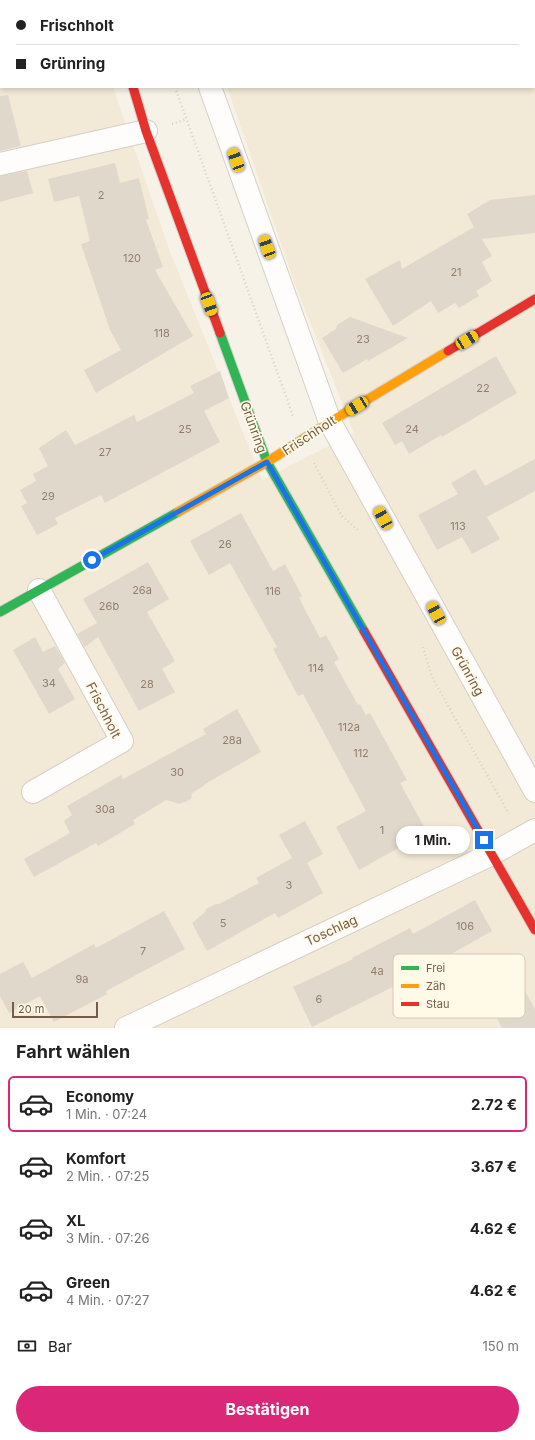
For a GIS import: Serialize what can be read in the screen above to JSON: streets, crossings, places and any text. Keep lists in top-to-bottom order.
{
  "streets": {
    "street": ["Grünring", "Frischholt", "Toschlag"]
  },
  "crossings": [
    ["Grünring", "Frischholt"],
    ["Grünring", "Toschlag"]
  ],
  "house_numbers": [
    "2",
    "120",
    "21",
    "118",
    "23",
    "22",
    "25",
    "24",
    "27",
    "29",
    "113",
    "26",
    "26a",
    "116",
    "26b",
    "114",
    "34",
    "28",
    "112a",
    "28a",
    "112",
    "30",
    "30a",
    "1",
    "3",
    "5",
    "106",
    "7",
    "4a",
    "9a",
    "6"
  ],
  "legend": ["Frei", "Zäh", "Stau"],
  "scale_bar": "20 m",
  "page": {
    "banner": ["Frischholt", "Grünring"],
    "bubble": "1 Min.",
    "scale": "20 m",
    "heading": "Fahrt wählen",
    "list": [
      {
        "name": "Economy",
        "note": "1 Min. · 07:24",
        "value": "2.72 €"
      },
      {
        "name": "Komfort",
        "note": "2 Min. · 07:25",
        "value": "3.67 €"
      },
      {
        "name": "XL",
        "note": "3 Min. · 07:26",
        "value": "4.62 €"
      },
      {
        "name": "Green",
        "note": "4 Min. · 07:27",
        "value": "4.62 €"
      }
    ],
    "pay": ["Bar", "150 m"],
    "buttons": "Bestätigen"
  }
}
